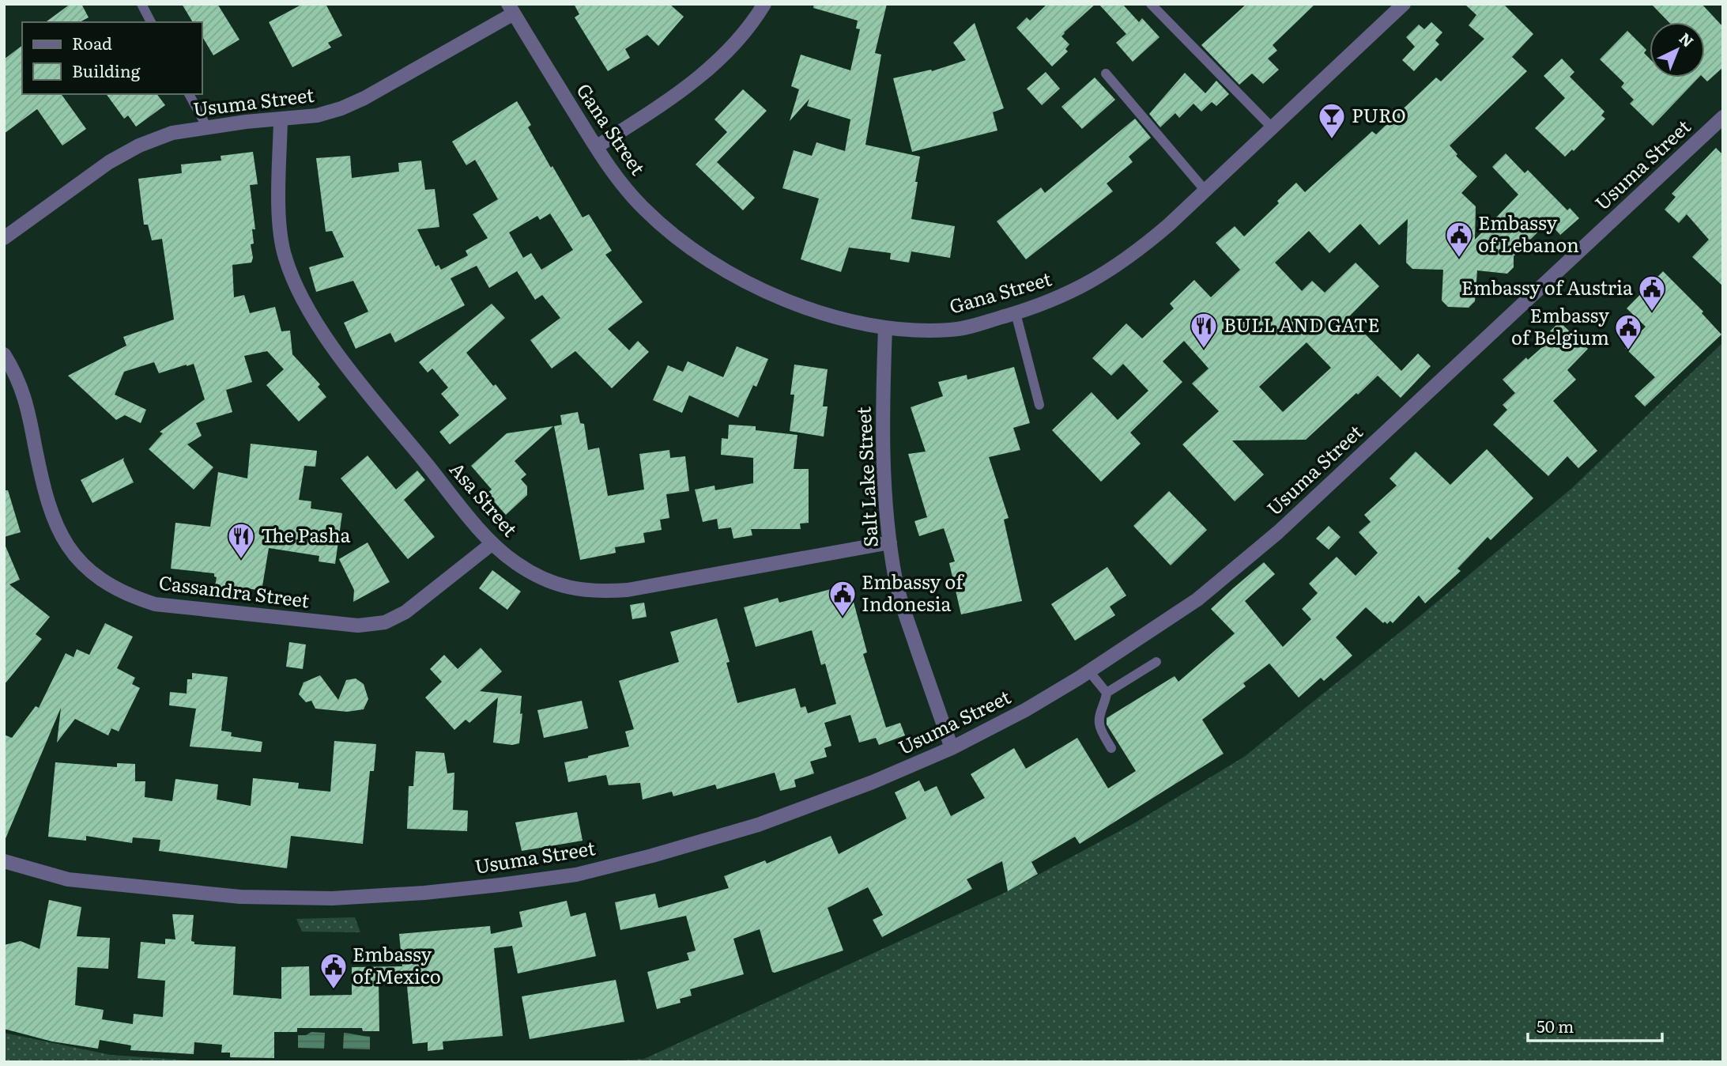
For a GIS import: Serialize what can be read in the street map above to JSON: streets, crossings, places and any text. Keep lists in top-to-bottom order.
{
  "streets": {
    "street": [
      "Usuma Street",
      "Gana Street",
      "Salt Lake Street",
      "Asa Street",
      "Cassandra Street"
    ]
  },
  "crossings": [
    ["Usuma Street", "Gana Street"],
    ["Usuma Street", "Salt Lake Street"],
    ["Usuma Street", "Asa Street"],
    ["Gana Street", "Salt Lake Street"],
    ["Salt Lake Street", "Asa Street"],
    ["Asa Street", "Cassandra Street"]
  ],
  "places": {
    "bar": ["PURO"],
    "public building": [
      "Embassy of Lebanon",
      "Embassy of Austria",
      "Embassy of Belgium",
      "Embassy of Indonesia",
      "Embassy of Mexico"
    ],
    "restaurant": ["BULL AND GATE", "The Pasha"]
  },
  "legend": ["Road", "Building"],
  "scale_bar": "50 m",
  "north": "top right"
}
